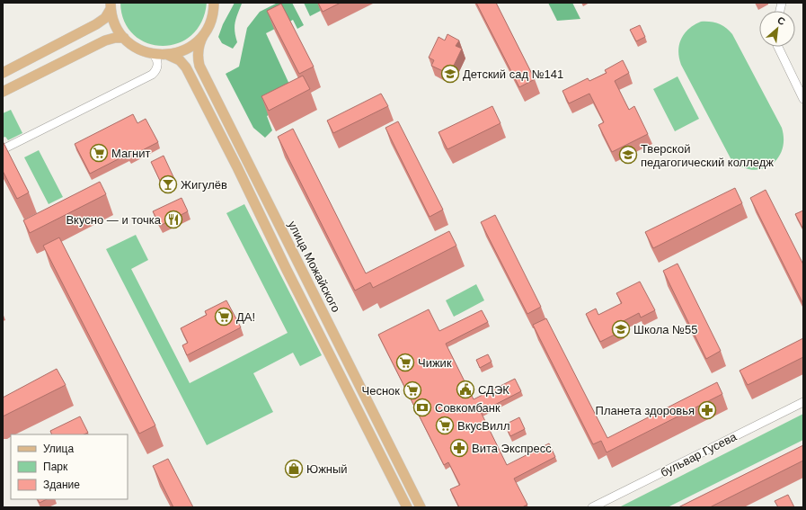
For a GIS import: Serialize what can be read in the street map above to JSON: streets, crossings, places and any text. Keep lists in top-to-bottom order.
{
  "streets": {
    "main road": ["улица Можайского"],
    "street": ["бульвар Гусева"]
  },
  "places": {
    "school or university": ["Детский сад №141", "Тверской педагогический колледж", "Школа №55"],
    "supermarket": [
      "Магнит",
      "ДА!",
      "Чижик",
      "Чеснок",
      "ВкусВилл"
    ],
    "bar": ["Жигулёв"],
    "restaurant": ["Вкусно — и точка"],
    "public building": ["СДЭК"],
    "bank": ["Совкомбанк"],
    "pharmacy": ["Планета здоровья", "Вита Экспресс"],
    "shop": ["Южный"]
  },
  "legend": ["Улица", "Парк", "Здание"],
  "north": "top right"
}
